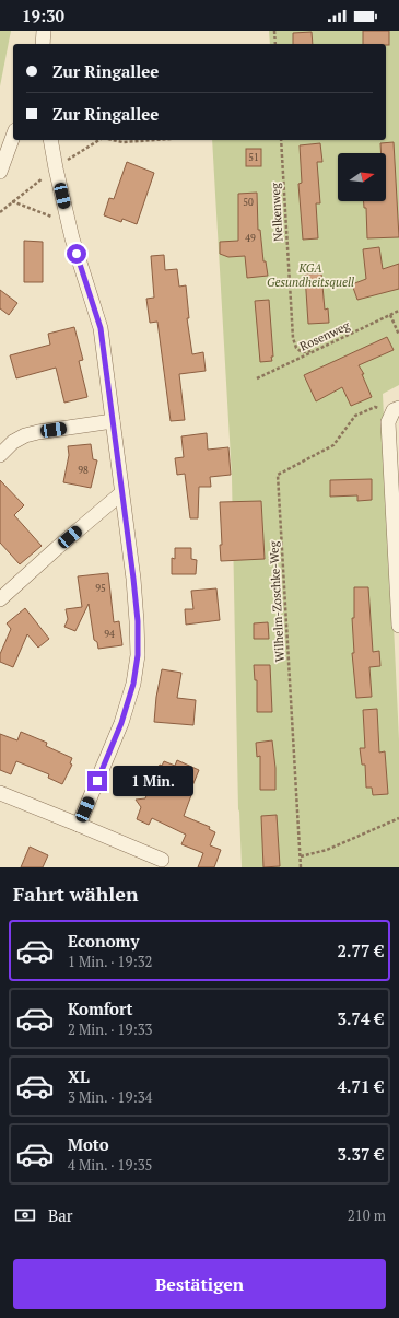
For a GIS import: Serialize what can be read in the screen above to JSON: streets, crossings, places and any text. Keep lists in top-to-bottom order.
{
  "streets": {
    "path": ["Nelkenweg", "Rosenweg", "Wilhelm-Zoschke-Weg"]
  },
  "crossings": [
    ["Nelkenweg", "Rosenweg"]
  ],
  "parks": ["KGA Gesundheitsquell"],
  "house_numbers": [
    "51",
    "50",
    "49",
    "98",
    "95",
    "94"
  ],
  "north": "right",
  "page": {
    "status": "19:30",
    "banner": ["Zur Ringallee", "Zur Ringallee"],
    "bubble": "1 Min.",
    "heading": "Fahrt wählen",
    "list": [
      {
        "name": "Economy",
        "note": "1 Min. · 19:32",
        "value": "2.77 €"
      },
      {
        "name": "Komfort",
        "note": "2 Min. · 19:33",
        "value": "3.74 €"
      },
      {
        "name": "XL",
        "note": "3 Min. · 19:34",
        "value": "4.71 €"
      },
      {
        "name": "Moto",
        "note": "4 Min. · 19:35",
        "value": "3.37 €"
      }
    ],
    "pay": ["Bar", "210 m"],
    "buttons": "Bestätigen"
  }
}
